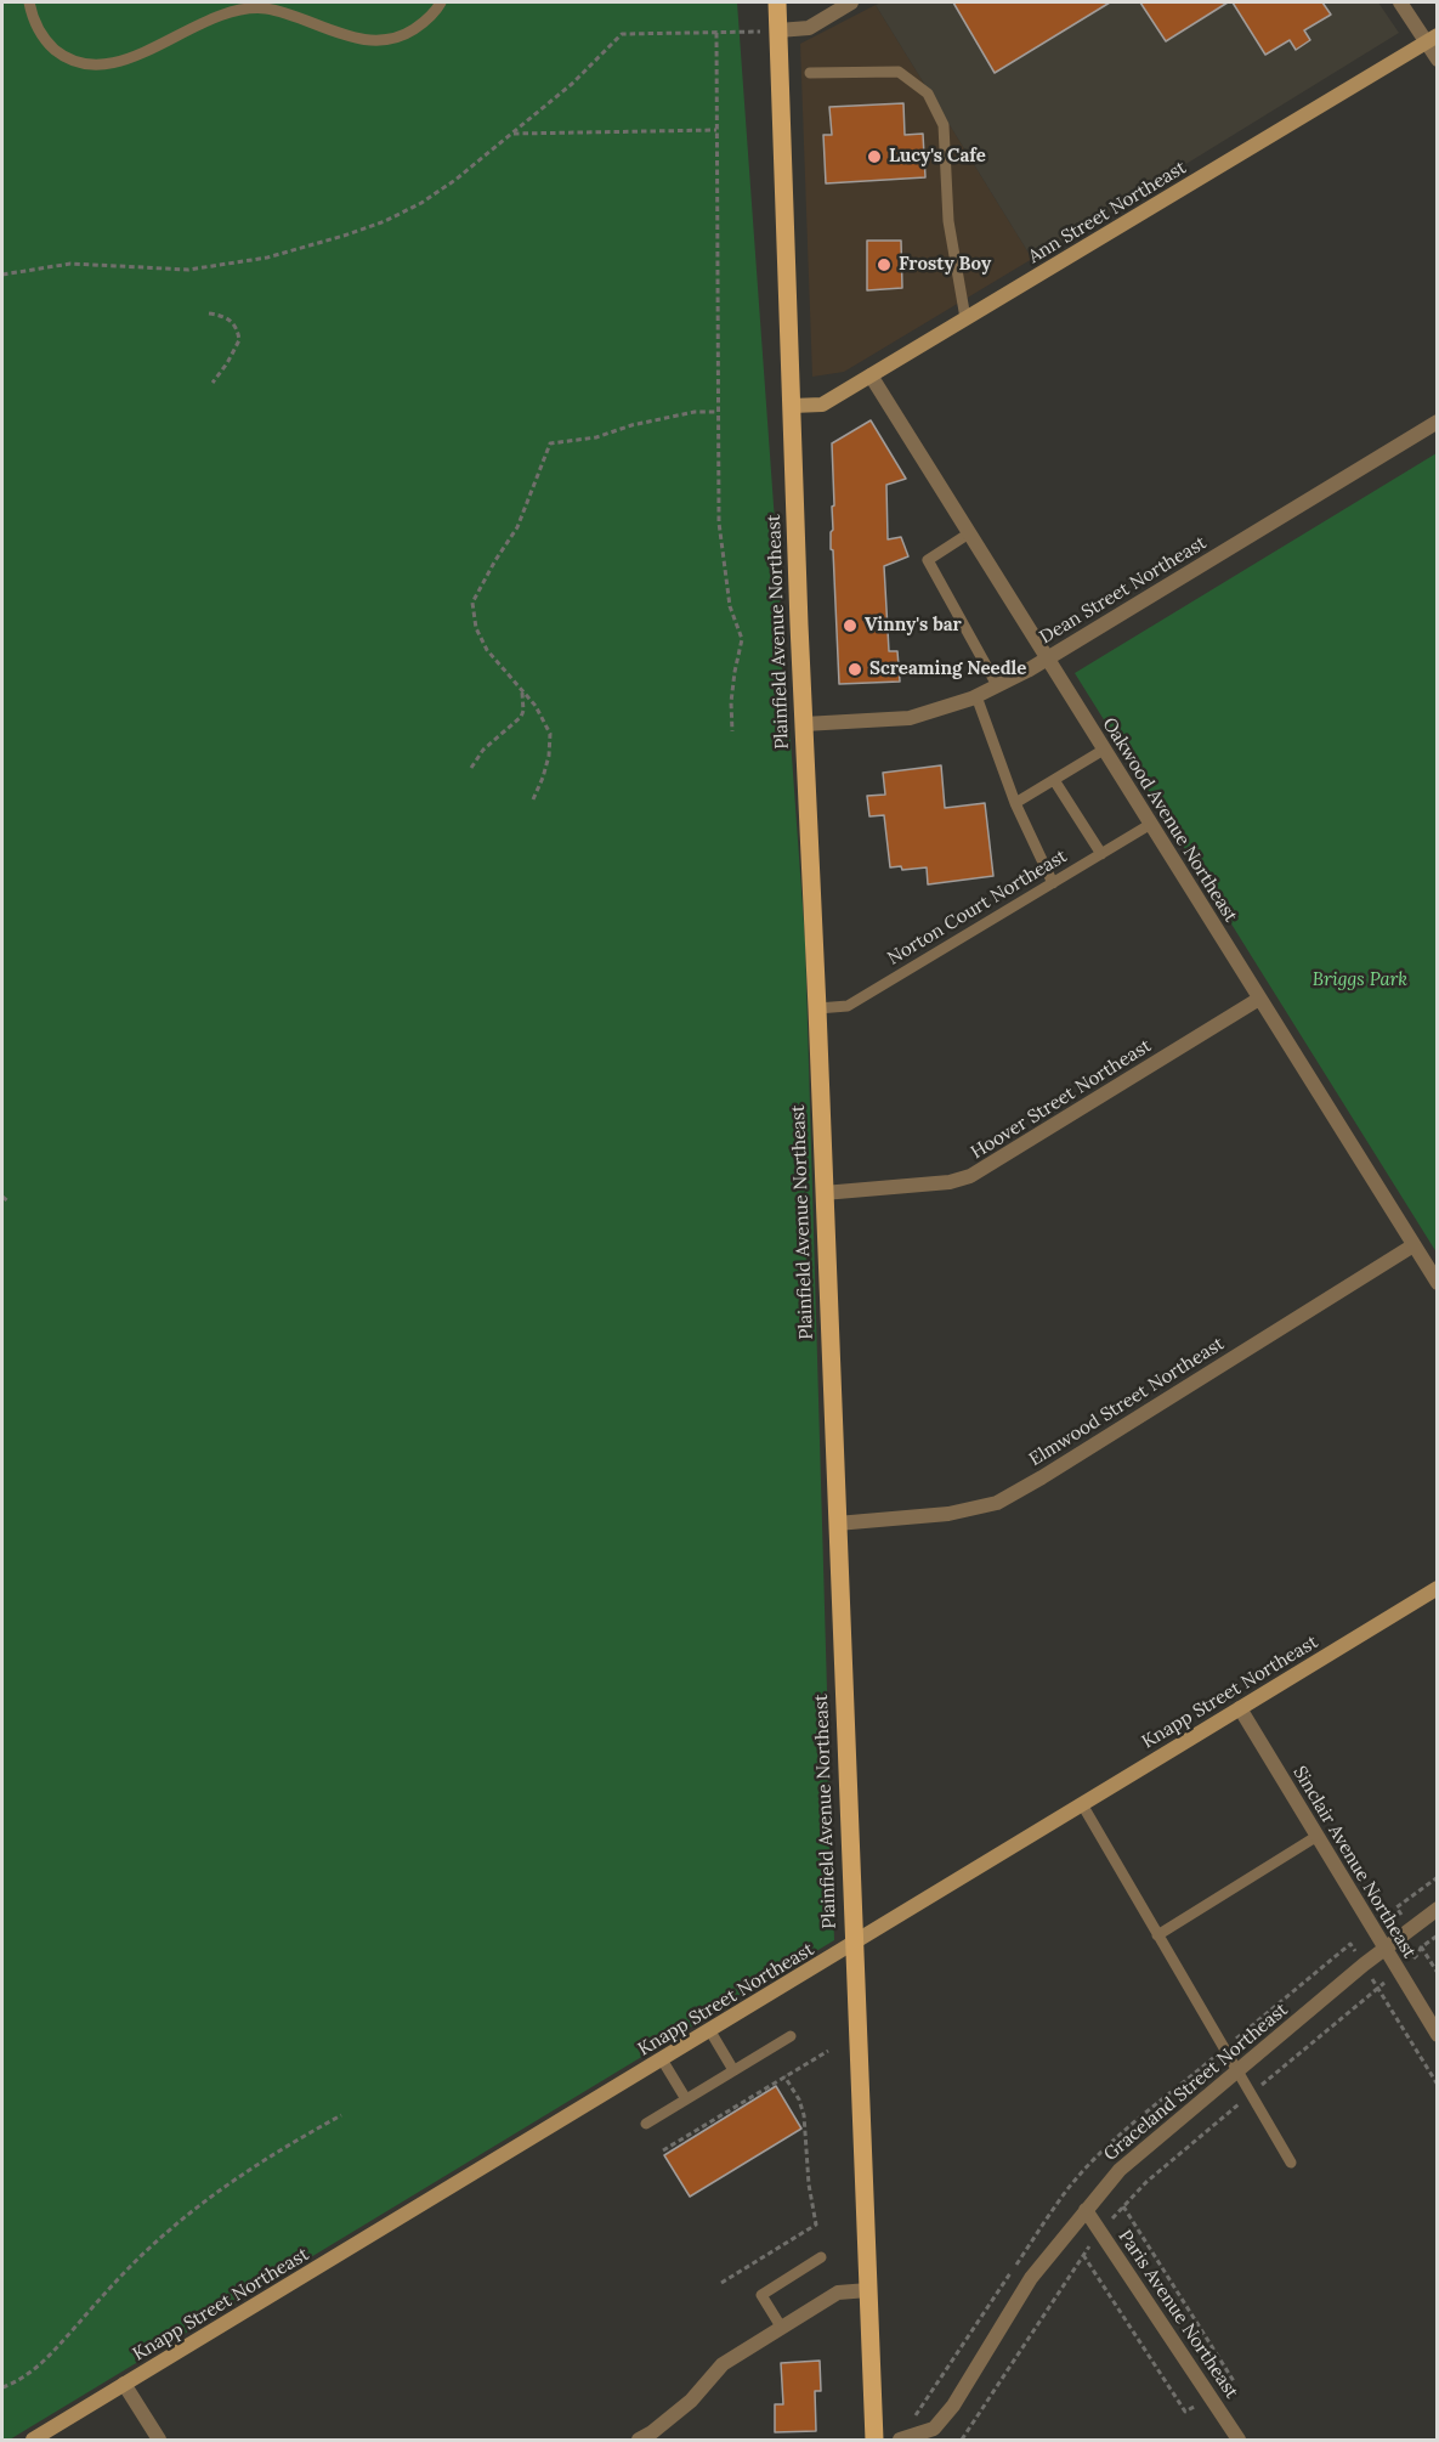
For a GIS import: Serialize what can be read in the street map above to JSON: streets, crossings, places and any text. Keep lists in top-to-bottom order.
{
  "streets": {
    "main road": ["Ann Street Northeast", "Plainfield Avenue Northeast", "Knapp Street Northeast"],
    "street": [
      "Dean Street Northeast",
      "Oakwood Avenue Northeast",
      "Hoover Street Northeast",
      "Elmwood Street Northeast",
      "Sinclair Avenue Northeast",
      "Graceland Street Northeast",
      "Paris Avenue Northeast"
    ],
    "lane": ["Norton Court Northeast"]
  },
  "crossings": [
    ["Ann Street Northeast", "Plainfield Avenue Northeast"],
    ["Ann Street Northeast", "Oakwood Avenue Northeast"],
    ["Dean Street Northeast", "Plainfield Avenue Northeast"],
    ["Dean Street Northeast", "Oakwood Avenue Northeast"],
    ["Plainfield Avenue Northeast", "Norton Court Northeast"],
    ["Plainfield Avenue Northeast", "Hoover Street Northeast"],
    ["Plainfield Avenue Northeast", "Elmwood Street Northeast"],
    ["Plainfield Avenue Northeast", "Knapp Street Northeast"],
    ["Oakwood Avenue Northeast", "Norton Court Northeast"],
    ["Oakwood Avenue Northeast", "Hoover Street Northeast"],
    ["Oakwood Avenue Northeast", "Elmwood Street Northeast"],
    ["Knapp Street Northeast", "Sinclair Avenue Northeast"],
    ["Sinclair Avenue Northeast", "Graceland Street Northeast"],
    ["Graceland Street Northeast", "Paris Avenue Northeast"]
  ],
  "parks": ["Briggs Park"],
  "places": [
    "Lucy's Cafe",
    "Frosty Boy",
    "Vinny's bar",
    "Screaming Needle"
  ]
}
